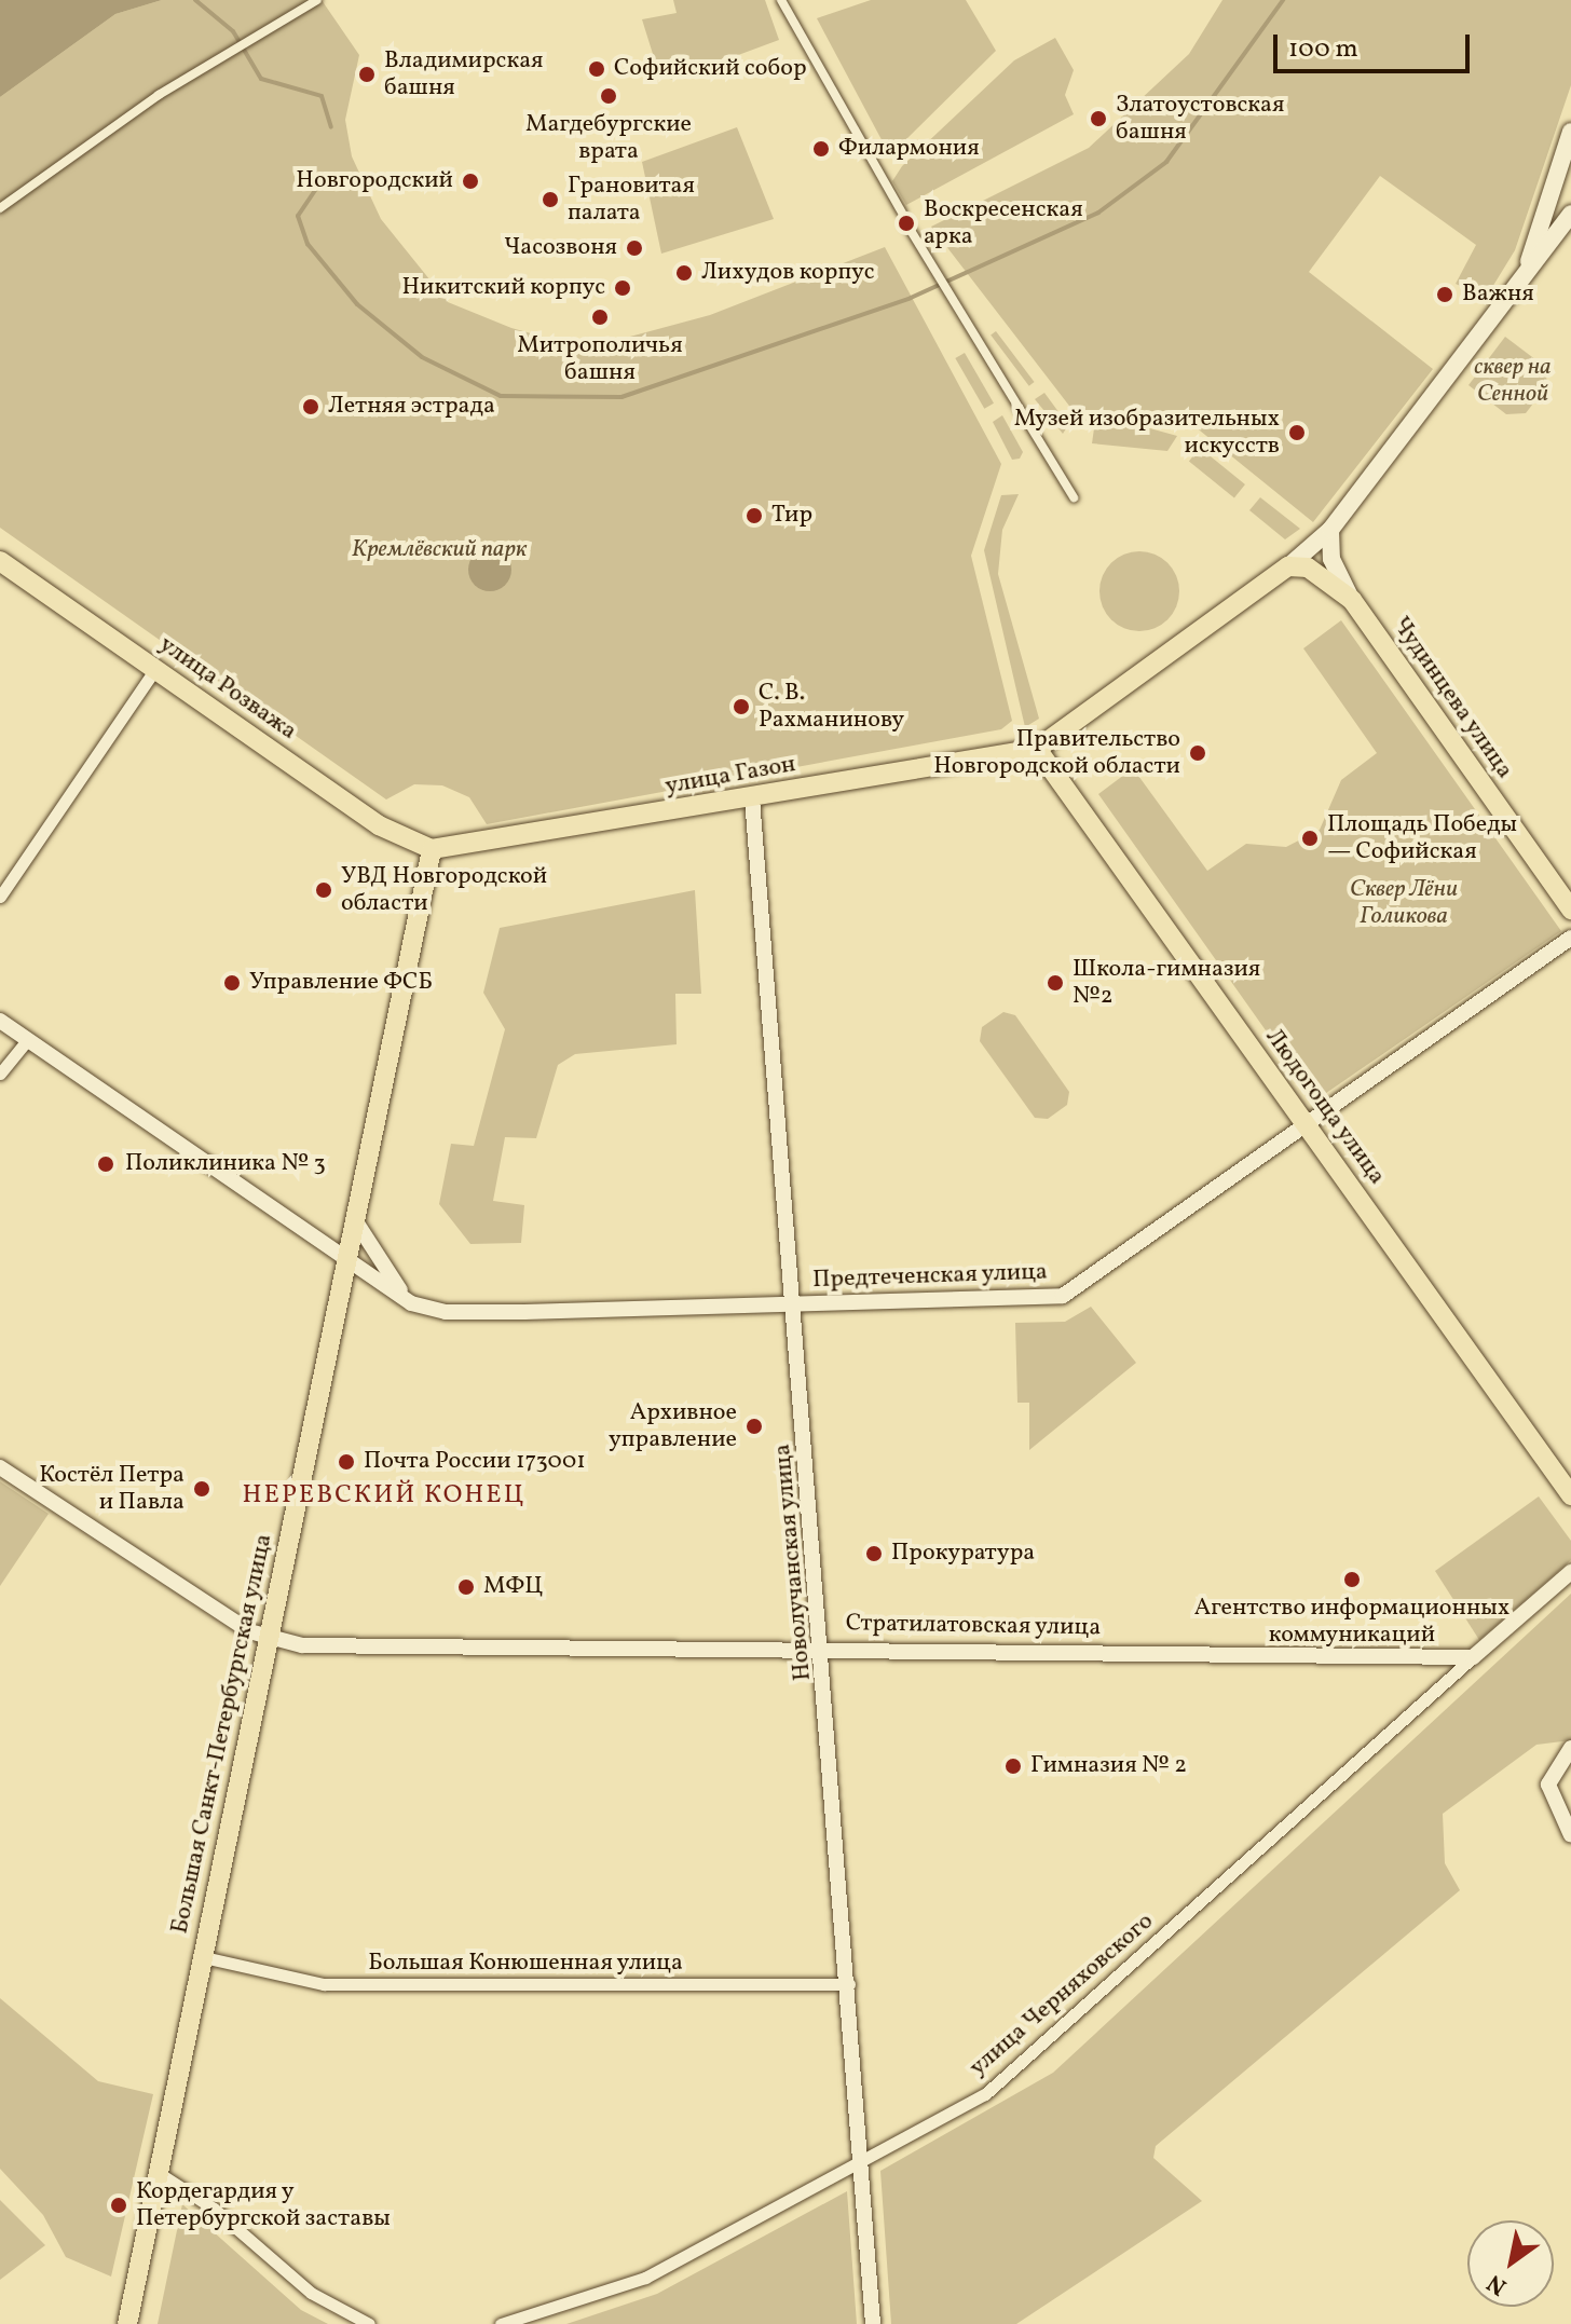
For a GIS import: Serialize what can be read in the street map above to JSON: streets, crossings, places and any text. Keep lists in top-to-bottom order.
{
  "streets": {
    "main road": [
      "улица Розважа",
      "Чудинцева улица",
      "улица Газон",
      "Людогоща улица",
      "Большая Санкт-Петербургская улица"
    ],
    "street": [
      "Предтеченская улица",
      "Новолучанская улица",
      "Стратилатовская улица",
      "Большая Конюшенная улица",
      "улица Черняховского"
    ]
  },
  "crossings": [
    ["улица Розважа", "улица Газон"],
    ["улица Розважа", "Большая Санкт-Петербургская улица"],
    ["улица Газон", "Людогоща улица"],
    ["улица Газон", "Новолучанская улица"],
    ["улица Газон", "Большая Санкт-Петербургская улица"],
    ["Людогоща улица", "Предтеченская улица"],
    ["Предтеченская улица", "Новолучанская улица"],
    ["Предтеченская улица", "Большая Санкт-Петербургская улица"],
    ["Новолучанская улица", "Стратилатовская улица"],
    ["Новолучанская улица", "Большая Конюшенная улица"],
    ["Новолучанская улица", "улица Черняховского"],
    ["Стратилатовская улица", "Большая Санкт-Петербургская улица"],
    ["Стратилатовская улица", "улица Черняховского"],
    ["Большая Санкт-Петербургская улица", "Большая Конюшенная улица"]
  ],
  "districts": ["НЕРЕВСКИЙ КОНЕЦ"],
  "parks": ["сквер на Сенной", "Кремлёвский парк", "Сквер Лёни Голикова"],
  "places": [
    "Софийский собор",
    "Владимирская башня",
    "Магдебургские врата",
    "Златоустовская башня",
    "Филармония",
    "Новгородский",
    "Грановитая палата",
    "Воскресенская арка",
    "Часозвоня",
    "Лихудов корпус",
    "Никитский корпус",
    "Важня",
    "Митрополичья башня",
    "Летняя эстрада",
    "Музей изобразительных искусств",
    "Тир",
    "С. В. Рахманинову",
    "Правительство Новгородской области",
    "Площадь Победы — Софийская",
    "УВД Новгородской области",
    "Управление ФСБ",
    "Школа-гимназия №2",
    "Поликлиника № 3",
    "Архивное управление",
    "Почта России 173001",
    "Костёл Петра и Павла",
    "Прокуратура",
    "Агентство информационных коммуникаций",
    "МФЦ",
    "Гимназия № 2",
    "Кордегардия у Петербургской заставы"
  ],
  "scale_bar": "100 m",
  "north": "bottom left"
}
